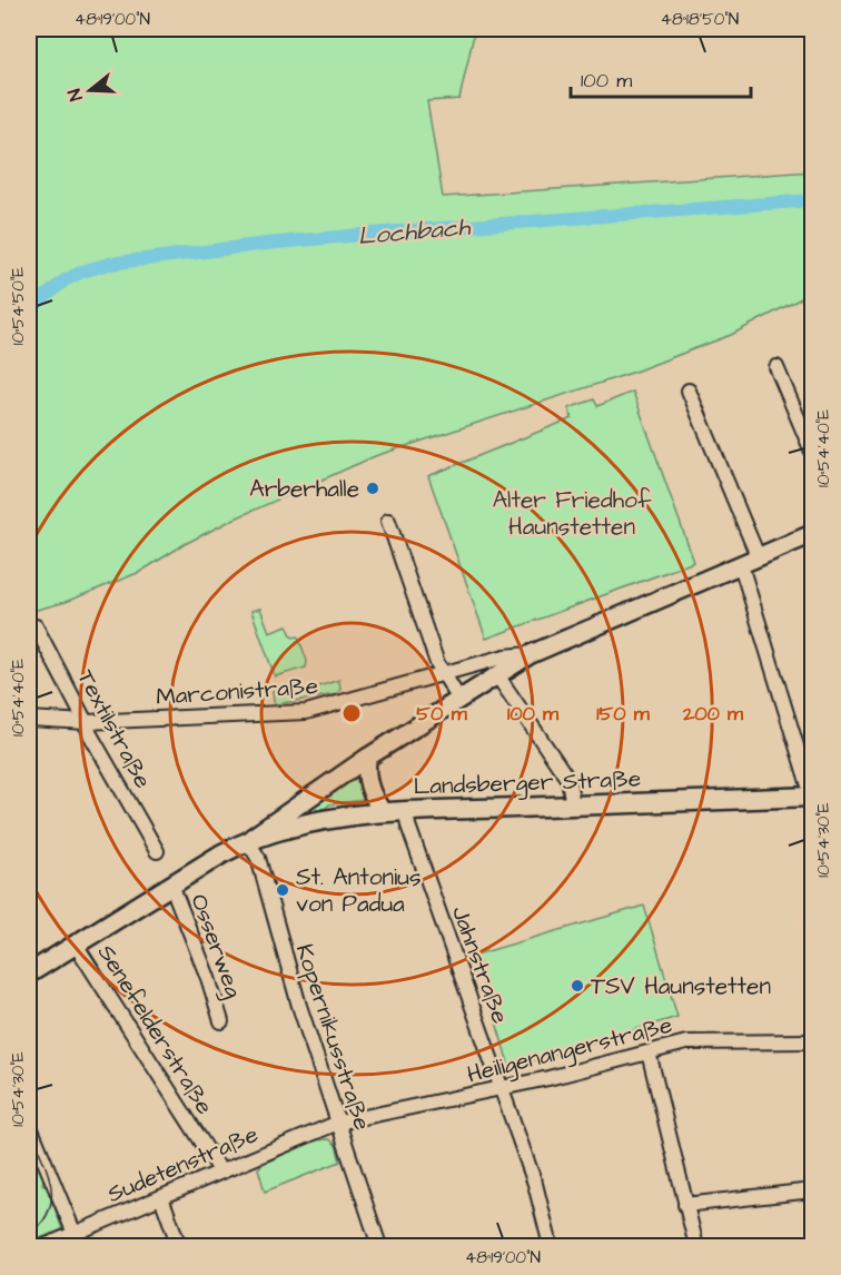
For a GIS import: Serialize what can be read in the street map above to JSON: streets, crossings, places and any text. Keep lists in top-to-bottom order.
{
  "streets": {
    "main road": ["Landsberger Straße"],
    "street": [
      "Marconistraße",
      "Textilstraße",
      "Osserweg",
      "Jahnstraße",
      "Senefelderstraße",
      "Kopernikusstraße",
      "Heiligenangerstraße",
      "Sudetenstraße"
    ]
  },
  "crossings": [
    ["Marconistraße", "Textilstraße"],
    ["Landsberger Straße", "Osserweg"],
    ["Landsberger Straße", "Jahnstraße"],
    ["Landsberger Straße", "Senefelderstraße"],
    ["Landsberger Straße", "Kopernikusstraße"],
    ["Jahnstraße", "Heiligenangerstraße"],
    ["Senefelderstraße", "Sudetenstraße"],
    ["Kopernikusstraße", "Heiligenangerstraße"],
    ["Kopernikusstraße", "Sudetenstraße"],
    ["Heiligenangerstraße", "Sudetenstraße"]
  ],
  "water": ["Lochbach"],
  "parks": ["Alter Friedhof Haunstetten"],
  "places": ["Arberhalle", "St. Antonius von Padua", "TSV Haunstetten"],
  "scale_bar": "100 m",
  "north": "left",
  "coordinates": [
    "48°19'00\"N",
    "48°18'50\"N",
    "10°54'50\"E",
    "10°54'40\"E",
    "10°54'30\"E"
  ],
  "rings": [
    "50 m",
    "100 m",
    "150 m",
    "200 m"
  ]
}
